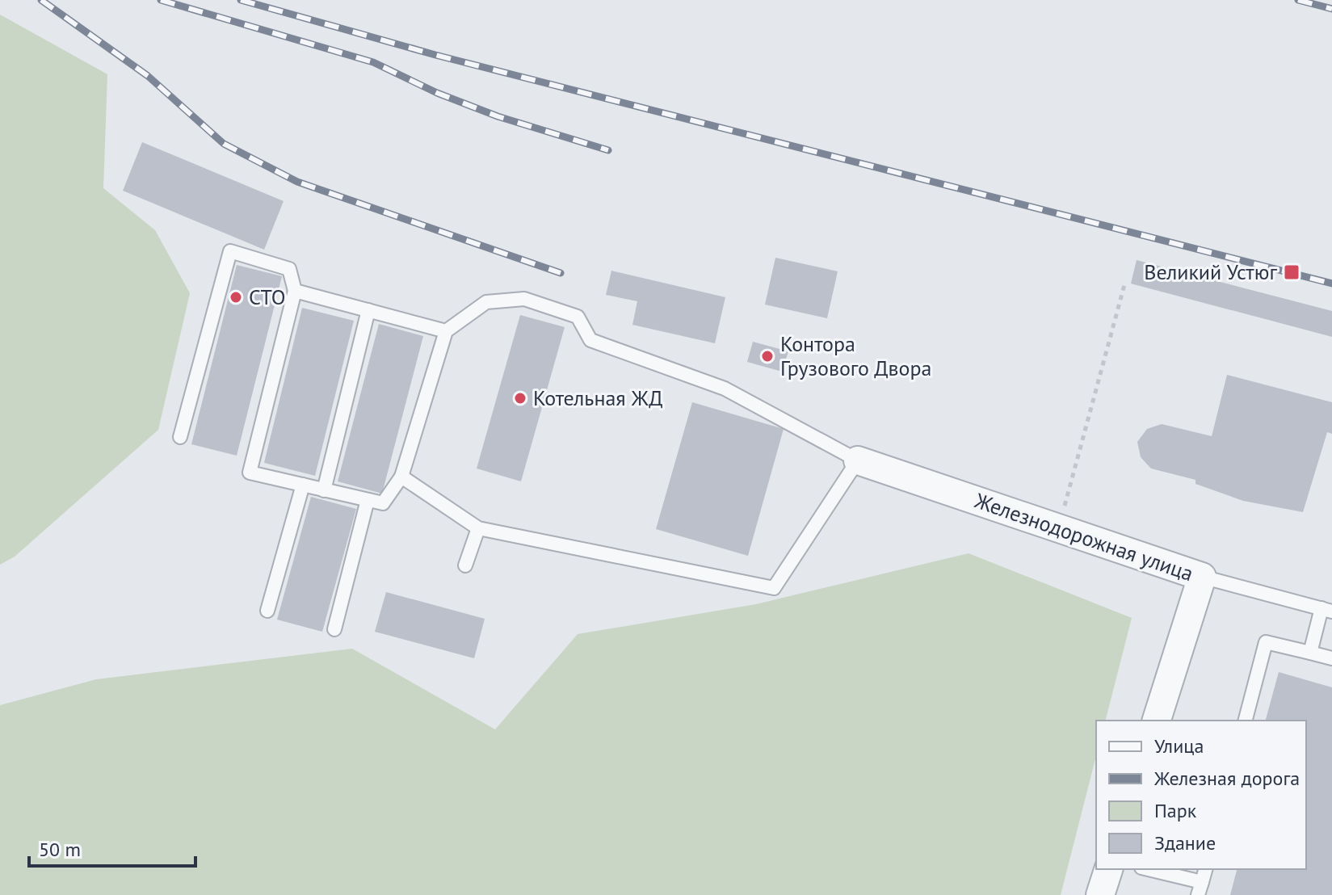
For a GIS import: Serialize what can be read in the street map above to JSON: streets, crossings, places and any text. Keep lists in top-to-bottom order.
{
  "streets": {
    "street": ["Железнодорожная улица"]
  },
  "places": {
    "transit": ["Великий Устюг"],
    "other": ["СТО", "Контора Грузового Двора", "Котельная ЖД"]
  },
  "legend": [
    "Улица",
    "Железная дорога",
    "Парк",
    "Здание"
  ],
  "scale_bar": "50 m"
}
